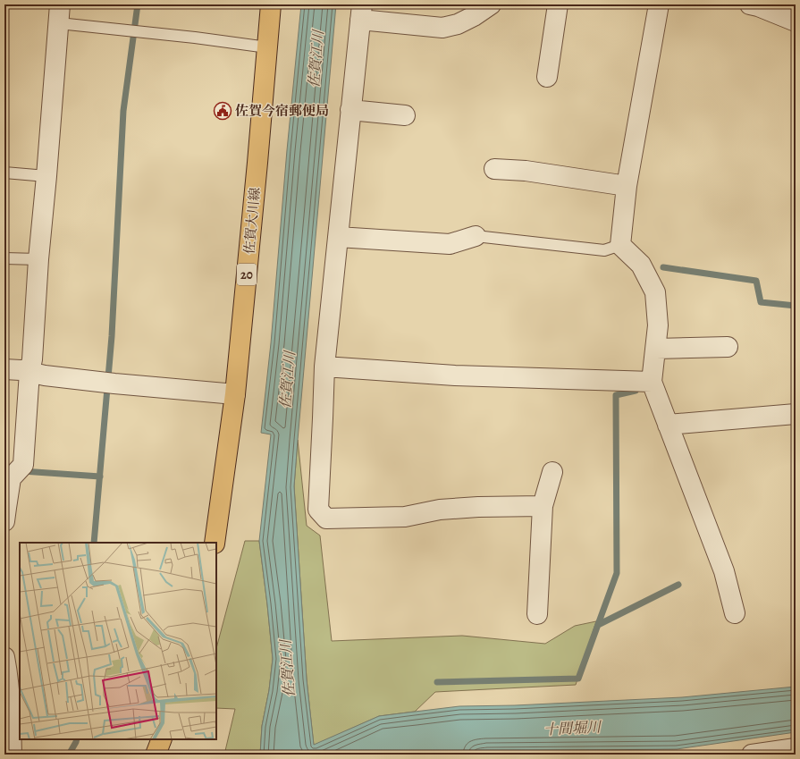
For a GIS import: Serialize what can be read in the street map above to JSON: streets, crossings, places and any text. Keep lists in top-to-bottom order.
{
  "streets": {
    "main road": ["佐賀大川線", "20"]
  },
  "water": ["佐賀江川", "十間堀川"],
  "places": {
    "public building": ["佐賀今宿郵便局"]
  }
}
